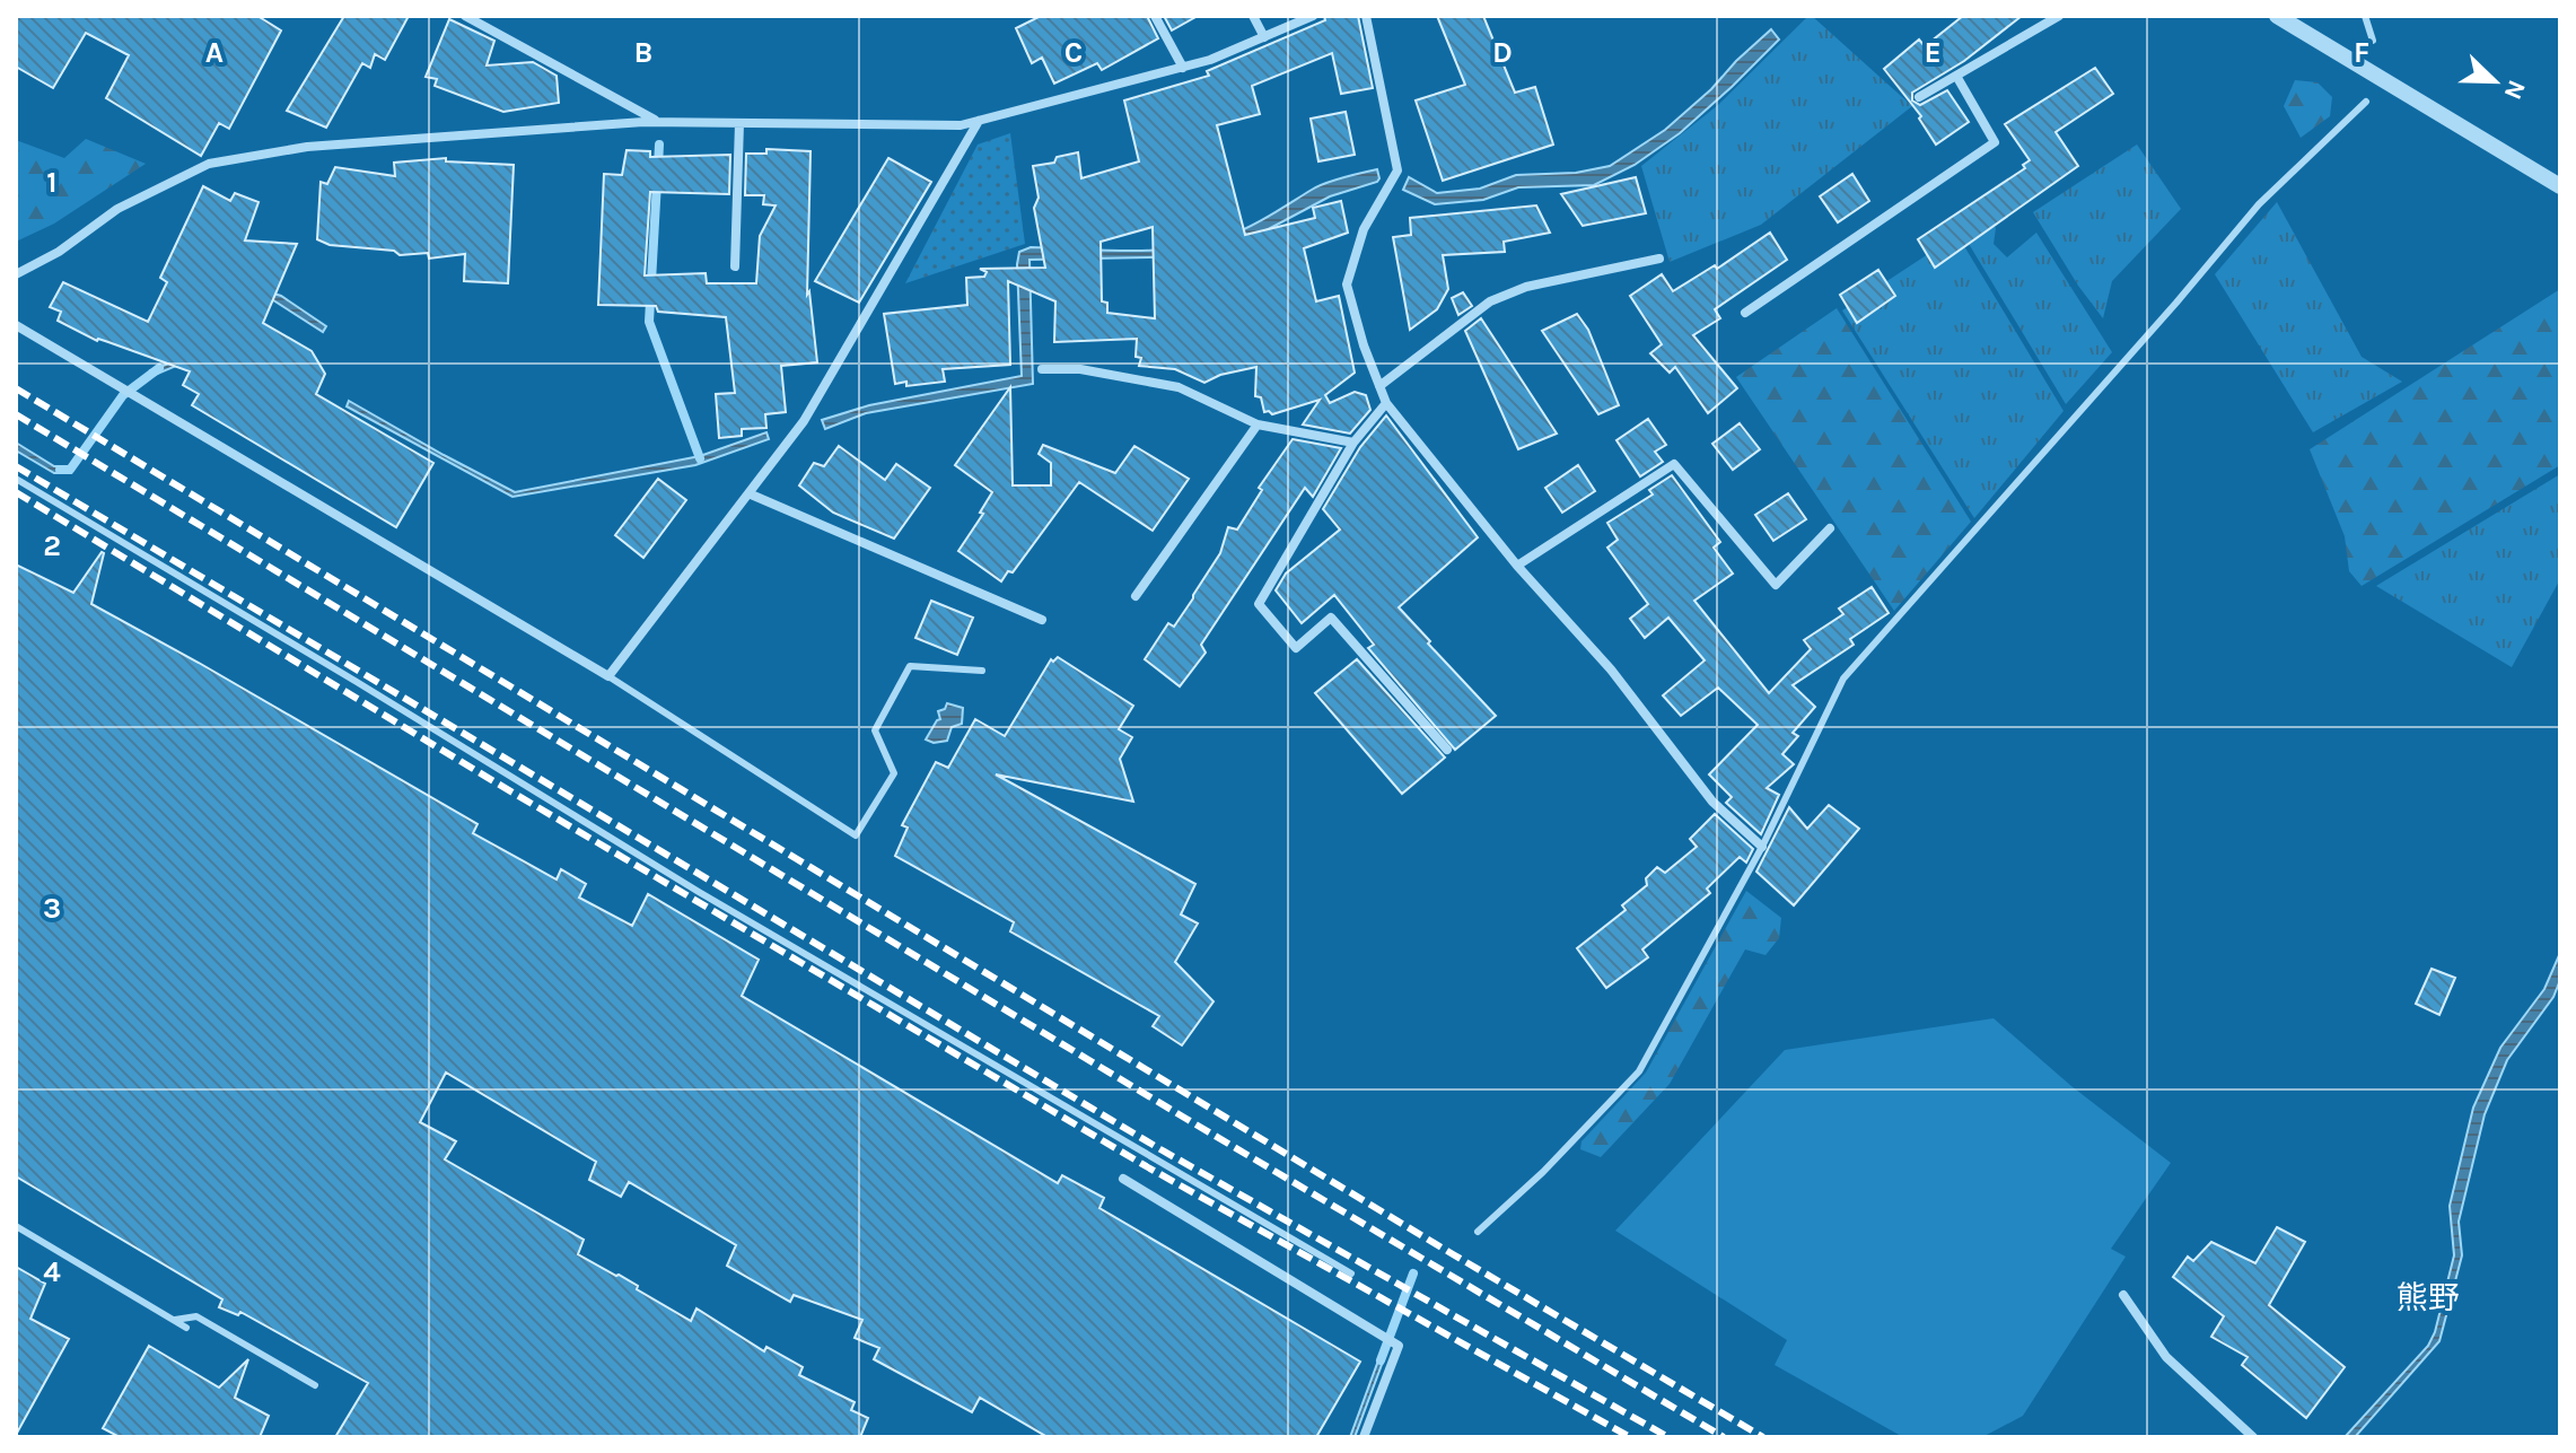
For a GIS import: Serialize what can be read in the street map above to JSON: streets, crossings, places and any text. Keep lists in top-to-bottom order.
{
  "districts": ["熊野"],
  "north": "bottom right",
  "grid": {
    "columns": [
      "A",
      "B",
      "C",
      "D",
      "E",
      "F"
    ],
    "rows": [
      "1",
      "2",
      "3",
      "4"
    ]
  }
}
